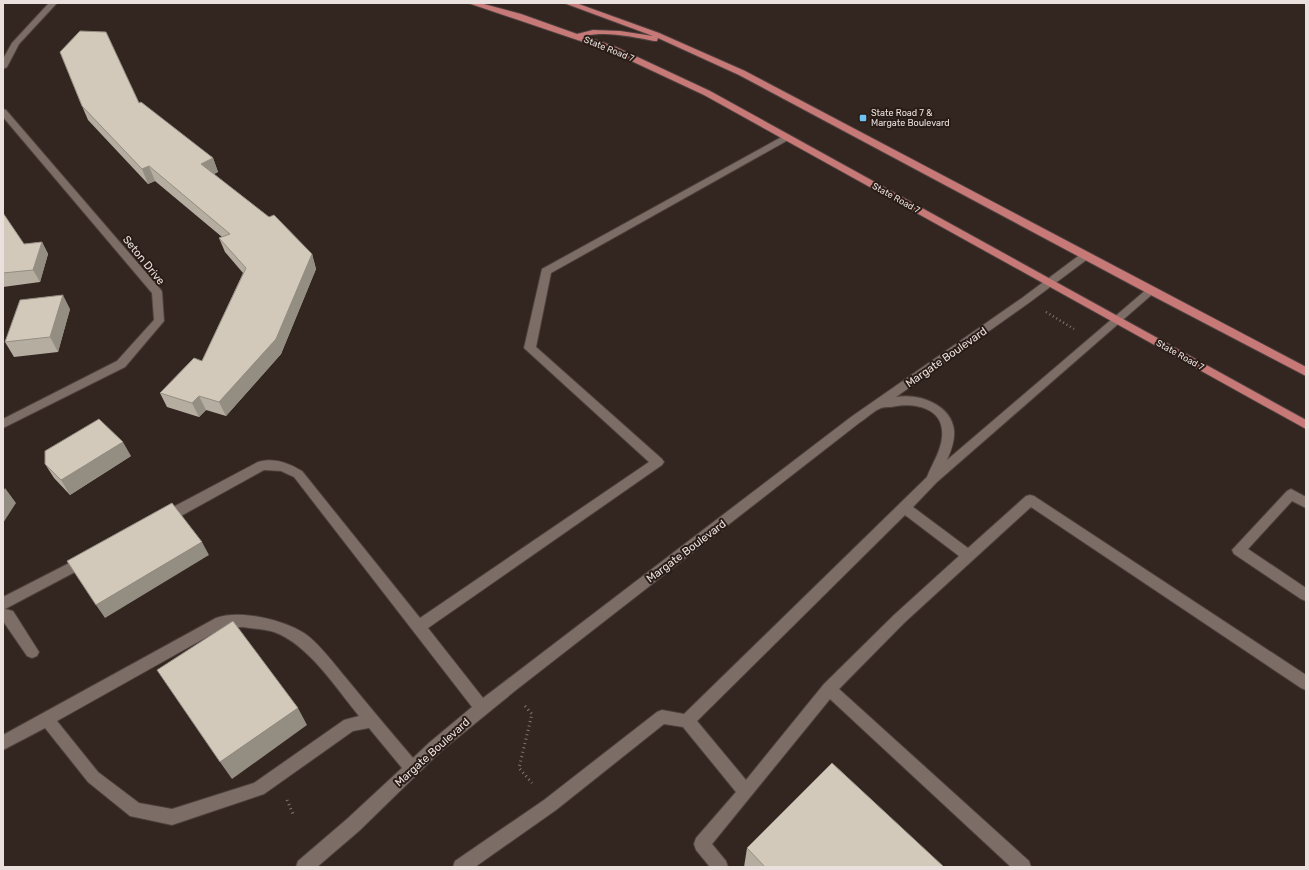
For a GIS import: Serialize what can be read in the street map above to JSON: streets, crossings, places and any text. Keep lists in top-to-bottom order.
{
  "streets": {
    "main road": ["State Road 7"],
    "street": ["Seton Drive", "Margate Boulevard"]
  },
  "crossings": [
    ["State Road 7", "Margate Boulevard"]
  ],
  "places": {
    "transit": ["State Road 7 & Margate Boulevard"]
  }
}
